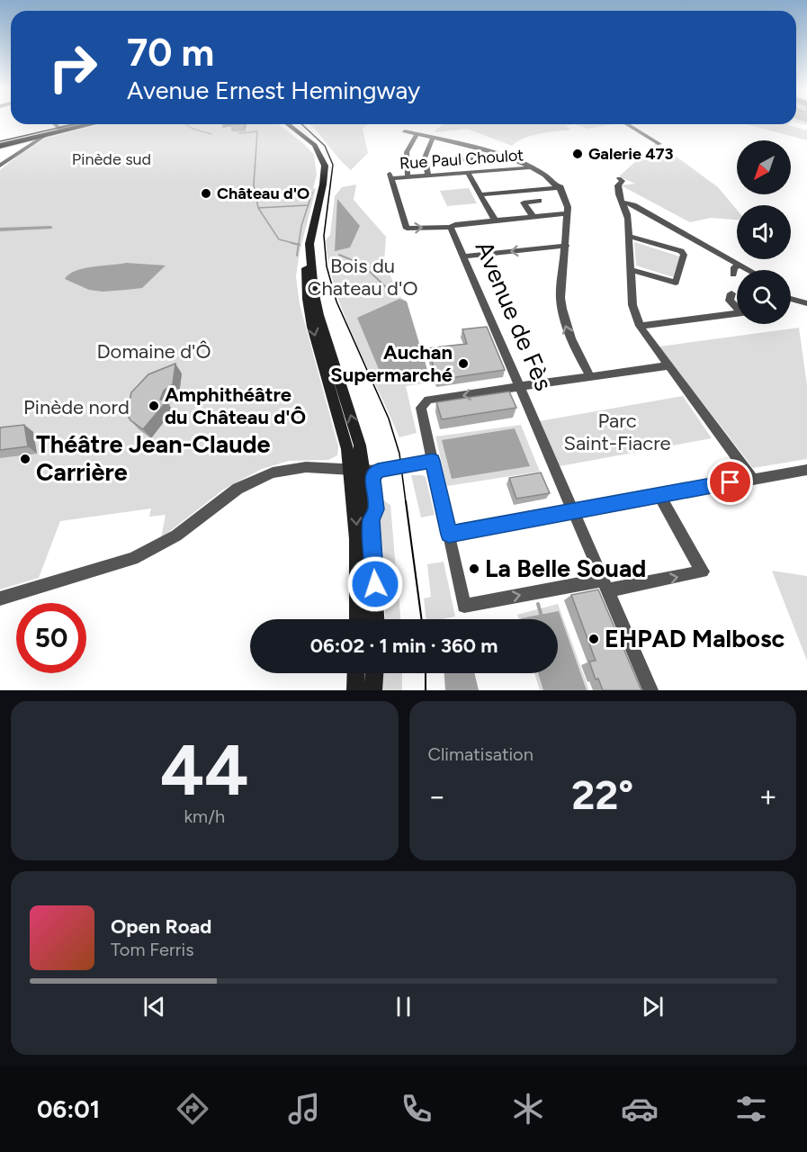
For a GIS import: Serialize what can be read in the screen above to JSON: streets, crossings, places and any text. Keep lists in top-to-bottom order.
{
  "streets": {
    "street": ["Rue Paul Choulot", "Avenue de Fès"]
  },
  "crossings": [
    ["Rue Paul Choulot", "Avenue de Fès"]
  ],
  "parks": [
    "Pinède sud",
    "Bois du Chateau d'O",
    "Domaine d'Ô",
    "Pinède nord",
    "Parc Saint-Fiacre"
  ],
  "places": [
    "Galerie 473",
    "Château d'O",
    "Auchan Supermarché",
    "Amphithéâtre du Château d'Ô",
    "Théâtre Jean-Claude Carrière",
    "La Belle Souad",
    "EHPAD Malbosc"
  ],
  "north": "bottom left",
  "page": {
    "turn": ["70 m", "Avenue Ernest Hemingway"],
    "limit": "50",
    "trip": "06:02 · 1 min · 360 m",
    "tile": [
      ["44", "km/h"],
      "Climatisation"
    ],
    "heat": ["−", "22°", "+"],
    "song": ["Open Road", "Tom Ferris"],
    "tabs": "06:01"
  }
}
